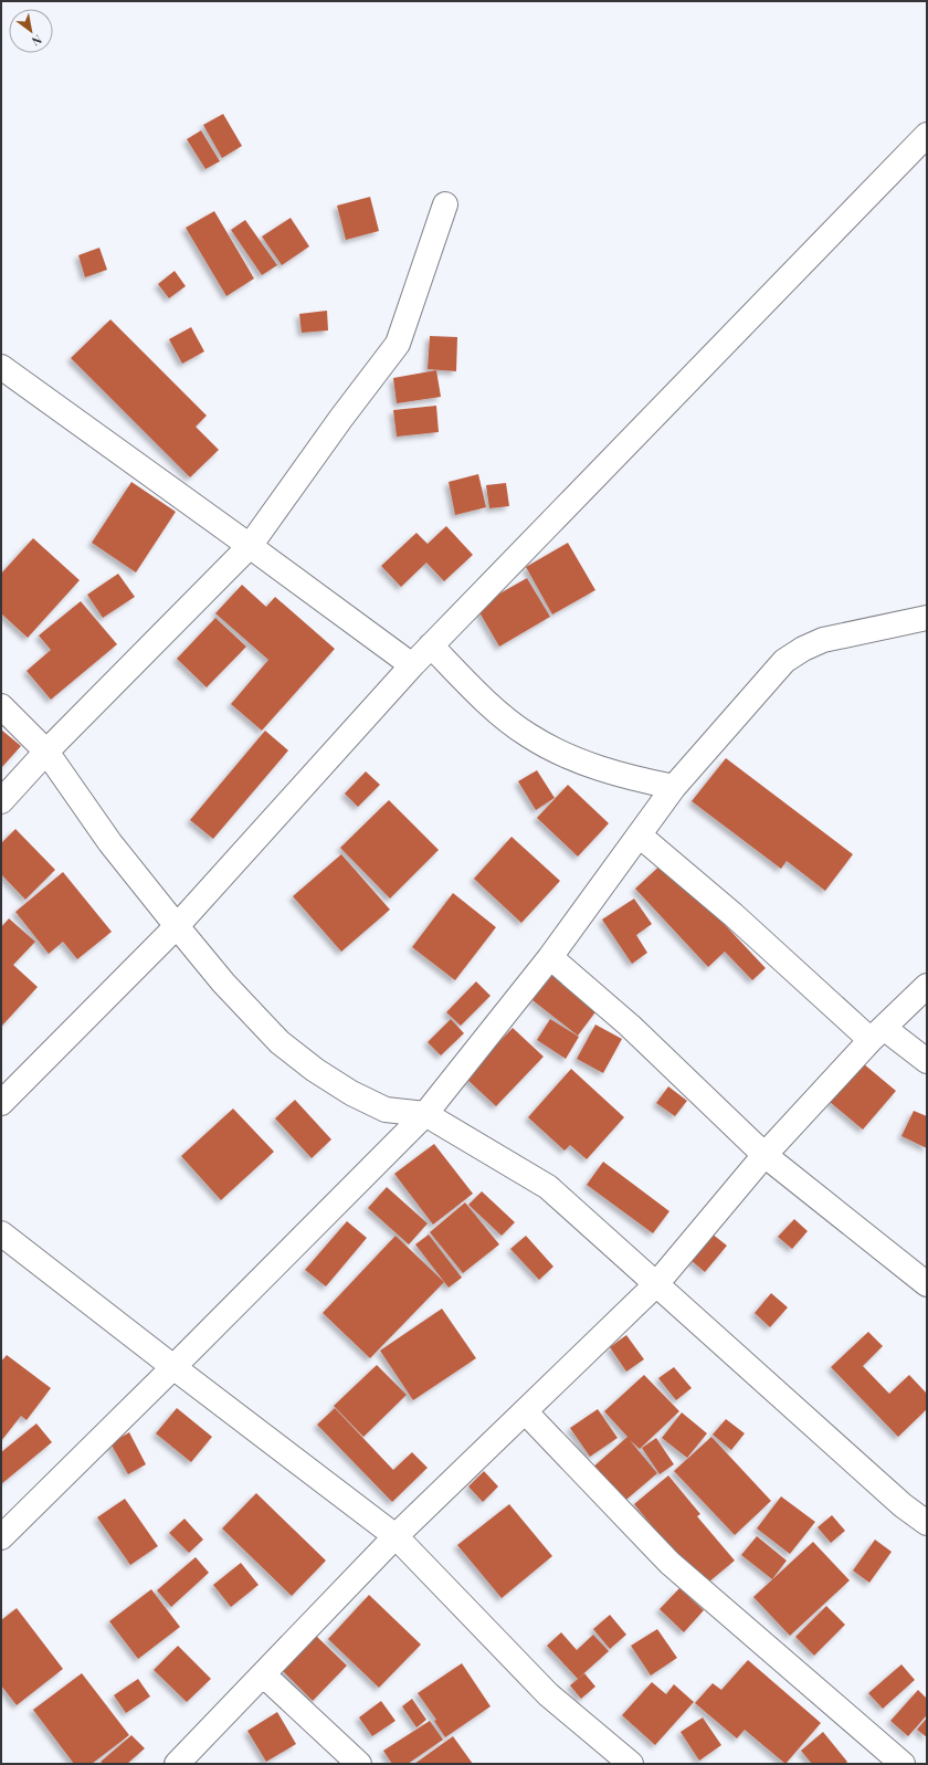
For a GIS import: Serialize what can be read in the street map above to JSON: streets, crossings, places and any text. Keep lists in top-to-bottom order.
{
  "north": "bottom right"
}
